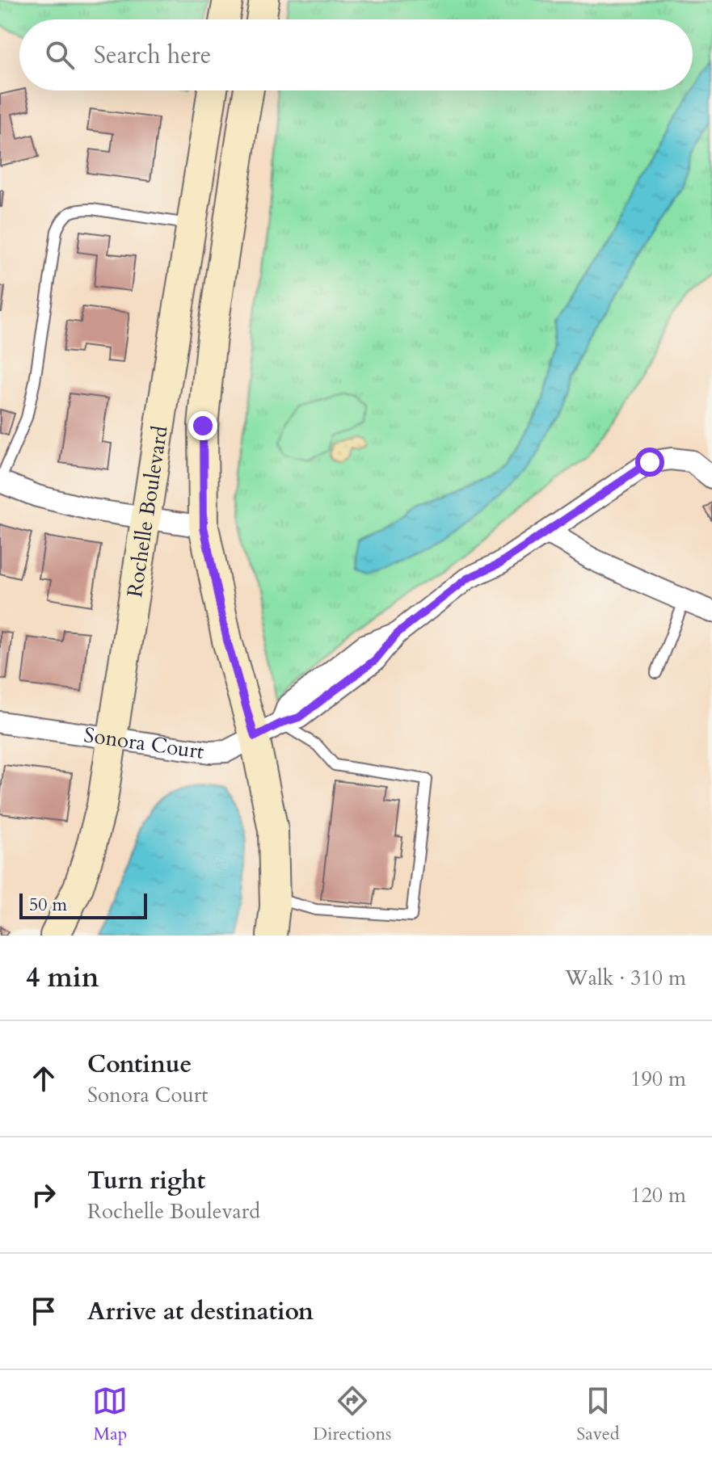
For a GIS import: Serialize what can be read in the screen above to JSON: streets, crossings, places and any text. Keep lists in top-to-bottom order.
{
  "streets": {
    "main road": ["Rochelle Boulevard"],
    "street": ["Sonora Court"]
  },
  "crossings": [
    ["Rochelle Boulevard", "Sonora Court"]
  ],
  "scale_bar": "50 m",
  "page": {
    "search": "Search here",
    "scale": "50 m",
    "heading": ["4 min", "Walk · 310 m"],
    "list": [
      ["Continue", "Sonora Court", "190 m"],
      ["Turn right", "Rochelle Boulevard", "120 m"],
      "Arrive at destination"
    ],
    "nav": ["Map", "Directions", "Saved"]
  }
}
